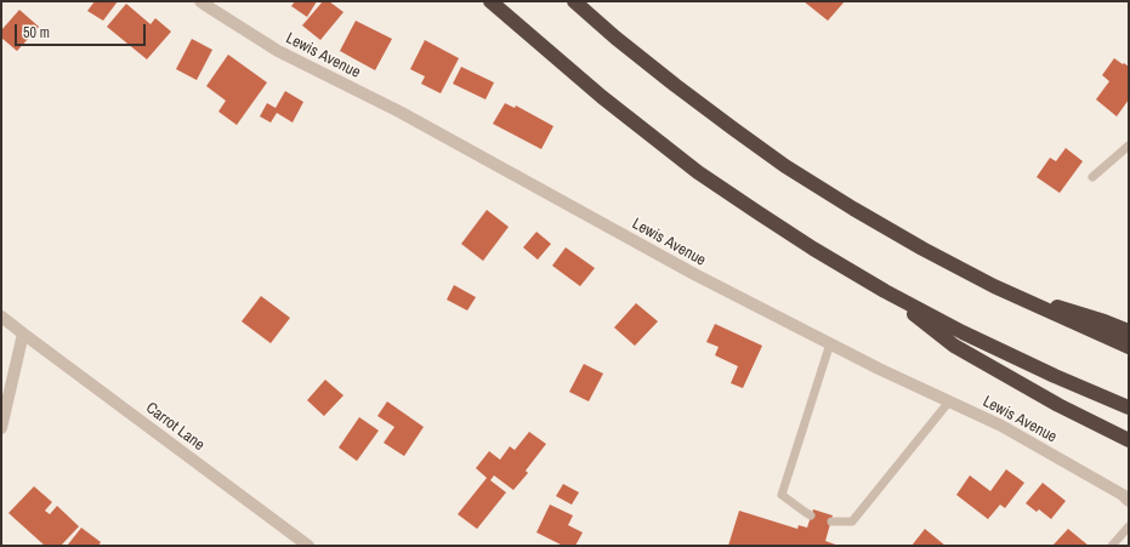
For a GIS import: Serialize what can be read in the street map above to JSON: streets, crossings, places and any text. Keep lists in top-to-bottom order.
{
  "streets": {
    "street": ["Lewis Avenue", "Carrot Lane"]
  },
  "scale_bar": "50 m"
}
